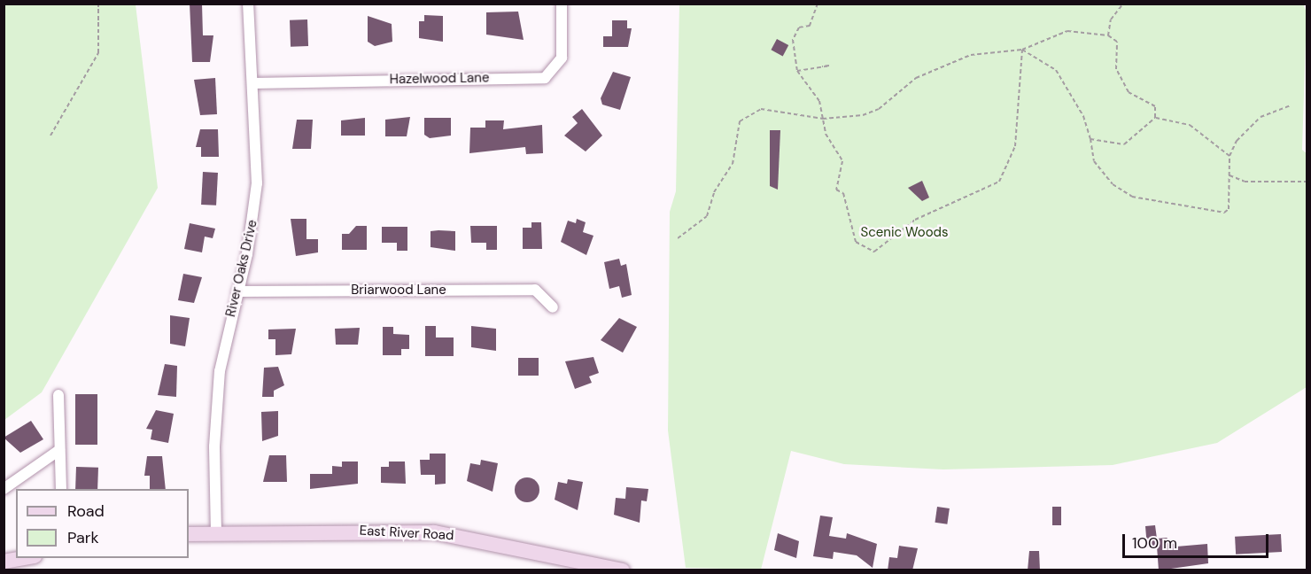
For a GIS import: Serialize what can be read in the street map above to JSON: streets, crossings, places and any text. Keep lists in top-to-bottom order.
{
  "streets": {
    "main road": ["East River Road"],
    "street": ["Hazelwood Lane", "River Oaks Drive", "Briarwood Lane"]
  },
  "crossings": [
    ["Hazelwood Lane", "River Oaks Drive"],
    ["River Oaks Drive", "Briarwood Lane"],
    ["River Oaks Drive", "East River Road"]
  ],
  "parks": ["Scenic Woods"],
  "legend": ["Road", "Park"],
  "scale_bar": "100 m"
}
